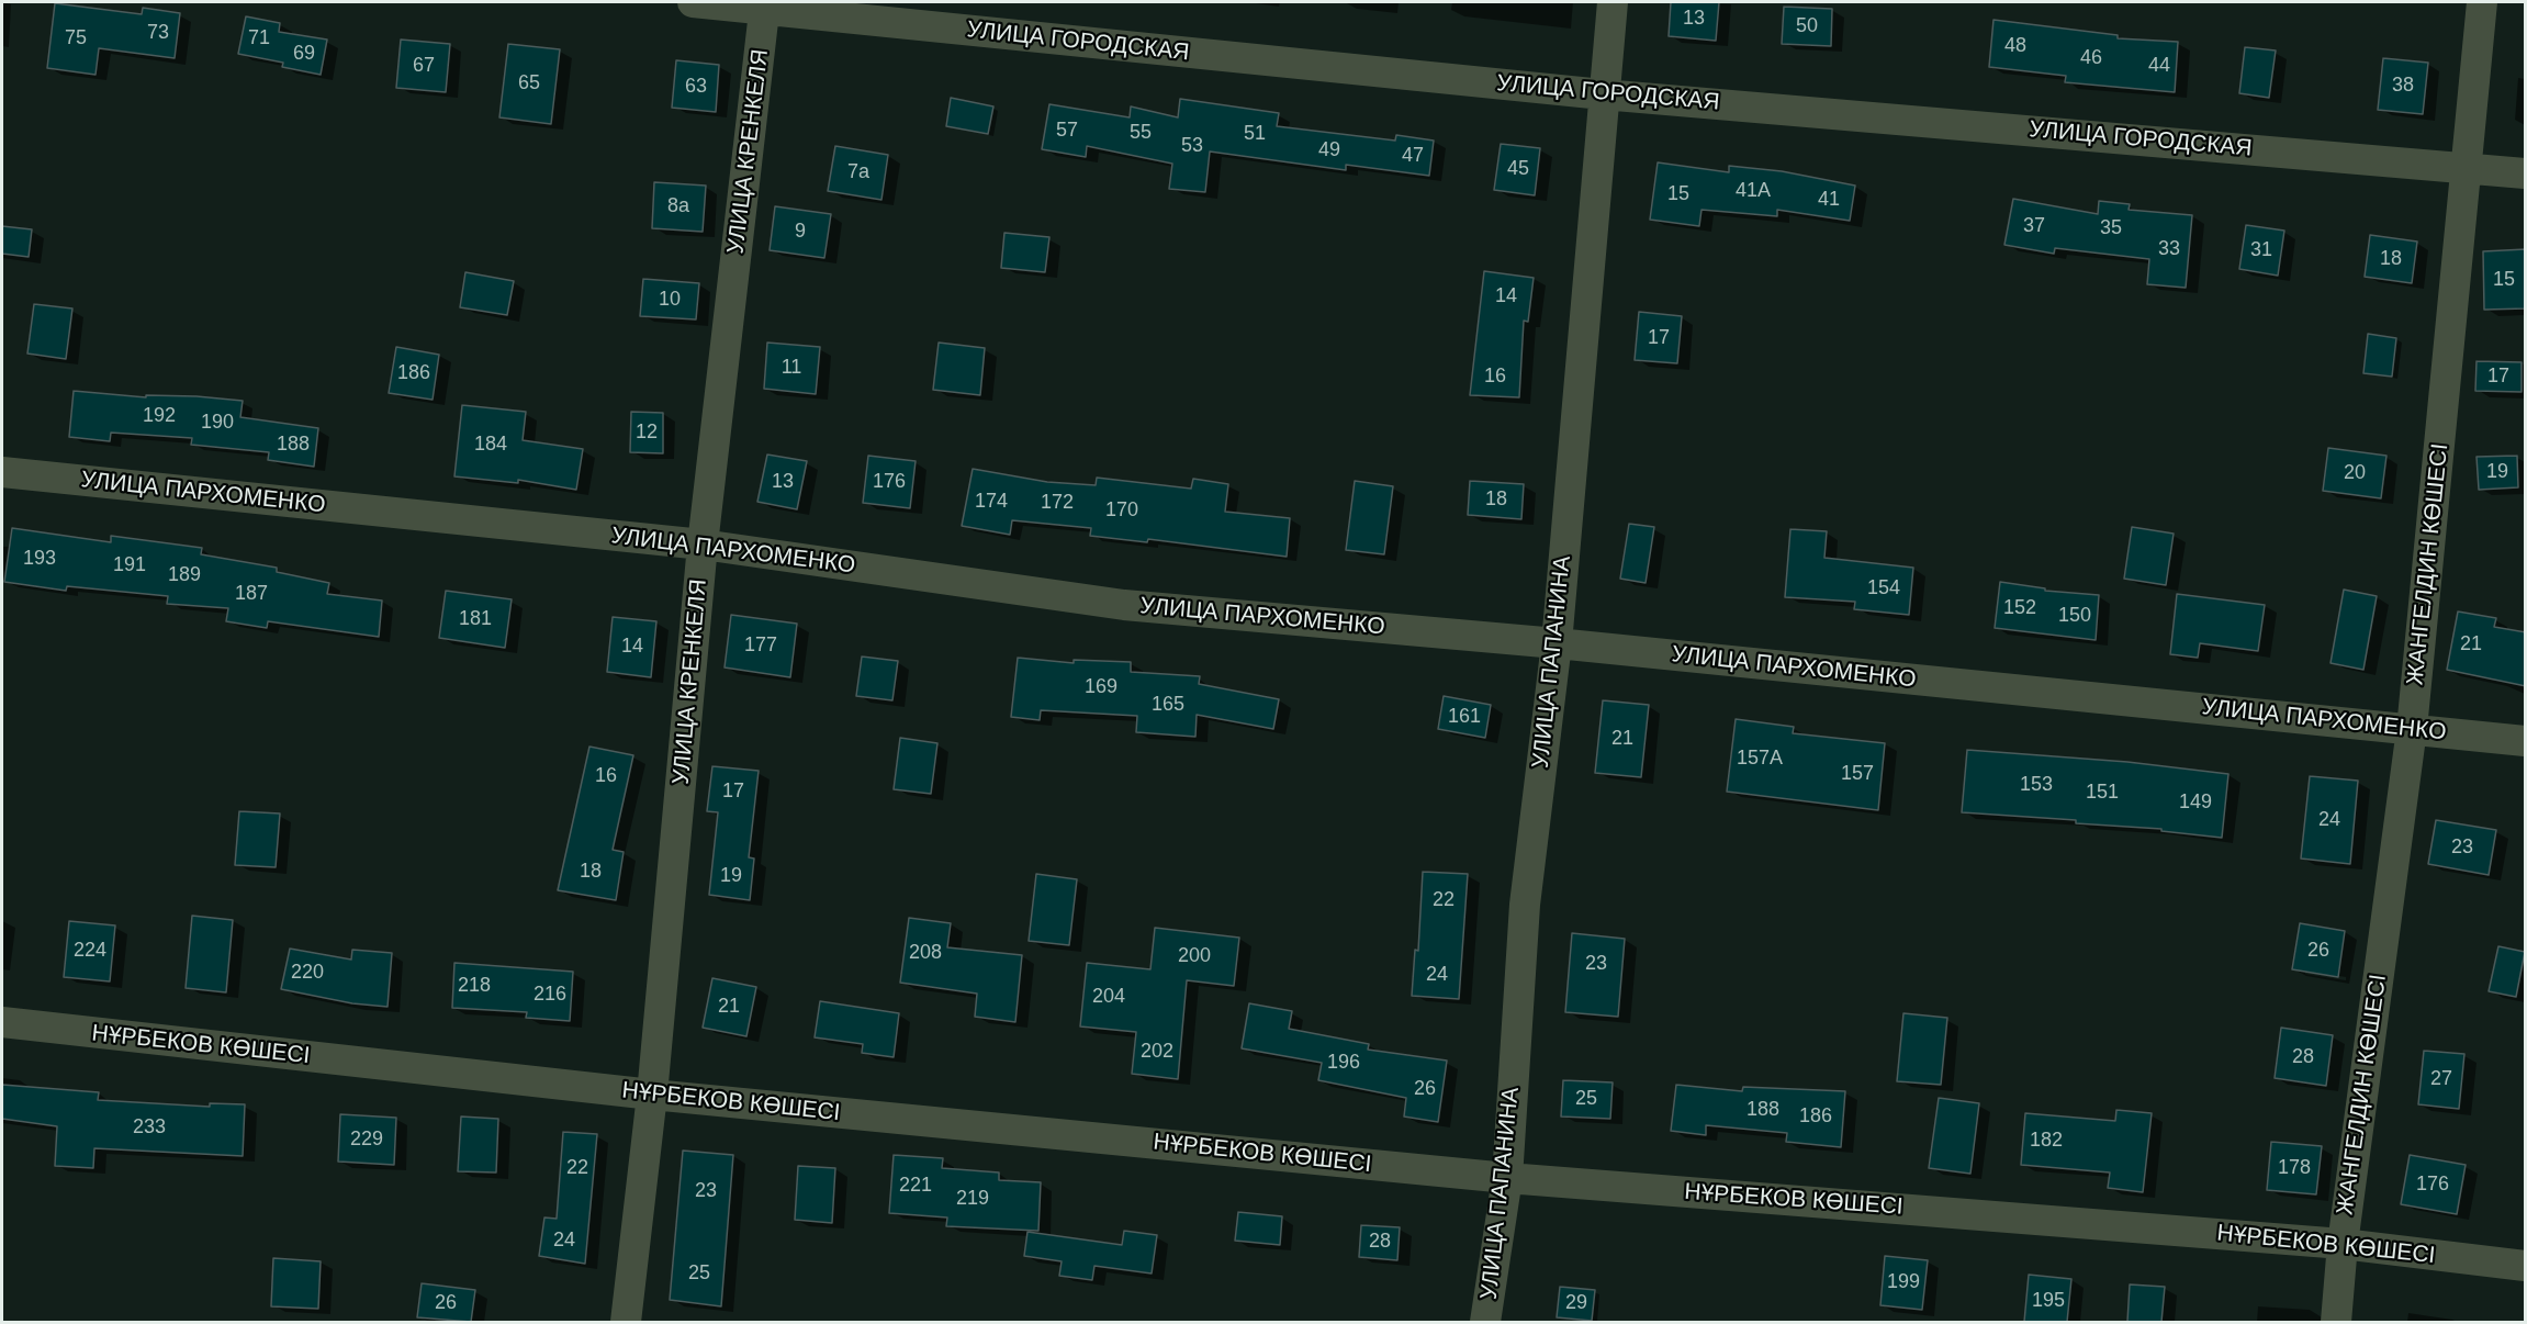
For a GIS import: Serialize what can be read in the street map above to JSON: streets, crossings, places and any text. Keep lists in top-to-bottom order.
{
  "streets": {
    "street": [
      "УЛИЦА ГОРОДСКАЯ",
      "УЛИЦА КРЕНКЕЛЯ",
      "УЛИЦА ПАРХОМЕНКО",
      "ЖАНГЕЛДИН КӨШЕСІ",
      "УЛИЦА ПАПАНИНА",
      "НҰРБЕКОВ КӨШЕСІ"
    ]
  },
  "crossings": [
    ["УЛИЦА ГОРОДСКАЯ", "УЛИЦА КРЕНКЕЛЯ"],
    ["УЛИЦА ГОРОДСКАЯ", "ЖАНГЕЛДИН КӨШЕСІ"],
    ["УЛИЦА ГОРОДСКАЯ", "УЛИЦА ПАПАНИНА"],
    ["УЛИЦА КРЕНКЕЛЯ", "УЛИЦА ПАРХОМЕНКО"],
    ["УЛИЦА КРЕНКЕЛЯ", "НҰРБЕКОВ КӨШЕСІ"],
    ["УЛИЦА ПАРХОМЕНКО", "ЖАНГЕЛДИН КӨШЕСІ"],
    ["УЛИЦА ПАРХОМЕНКО", "УЛИЦА ПАПАНИНА"],
    ["ЖАНГЕЛДИН КӨШЕСІ", "НҰРБЕКОВ КӨШЕСІ"],
    ["УЛИЦА ПАПАНИНА", "НҰРБЕКОВ КӨШЕСІ"]
  ],
  "house_numbers": [
    "13",
    "50",
    "73",
    "75",
    "71",
    "48",
    "69",
    "46",
    "67",
    "44",
    "65",
    "38",
    "63",
    "57",
    "55",
    "51",
    "53",
    "49",
    "47",
    "45",
    "7а",
    "41А",
    "15",
    "41",
    "8а",
    "37",
    "35",
    "9",
    "33",
    "31",
    "18",
    "15",
    "14",
    "10",
    "17",
    "11",
    "186",
    "16",
    "17",
    "192",
    "190",
    "12",
    "188",
    "184",
    "19",
    "20",
    "13",
    "176",
    "18",
    "174",
    "172",
    "170",
    "193",
    "191",
    "189",
    "154",
    "187",
    "152",
    "150",
    "181",
    "21",
    "177",
    "14",
    "169",
    "165",
    "161",
    "21",
    "157А",
    "157",
    "16",
    "153",
    "17",
    "151",
    "149",
    "24",
    "23",
    "18",
    "19",
    "22",
    "224",
    "26",
    "208",
    "200",
    "23",
    "220",
    "24",
    "218",
    "216",
    "204",
    "21",
    "202",
    "28",
    "196",
    "27",
    "26",
    "25",
    "188",
    "186",
    "233",
    "229",
    "182",
    "22",
    "178",
    "176",
    "221",
    "23",
    "219",
    "24",
    "28",
    "25",
    "199",
    "195",
    "26",
    "29"
  ]
}
